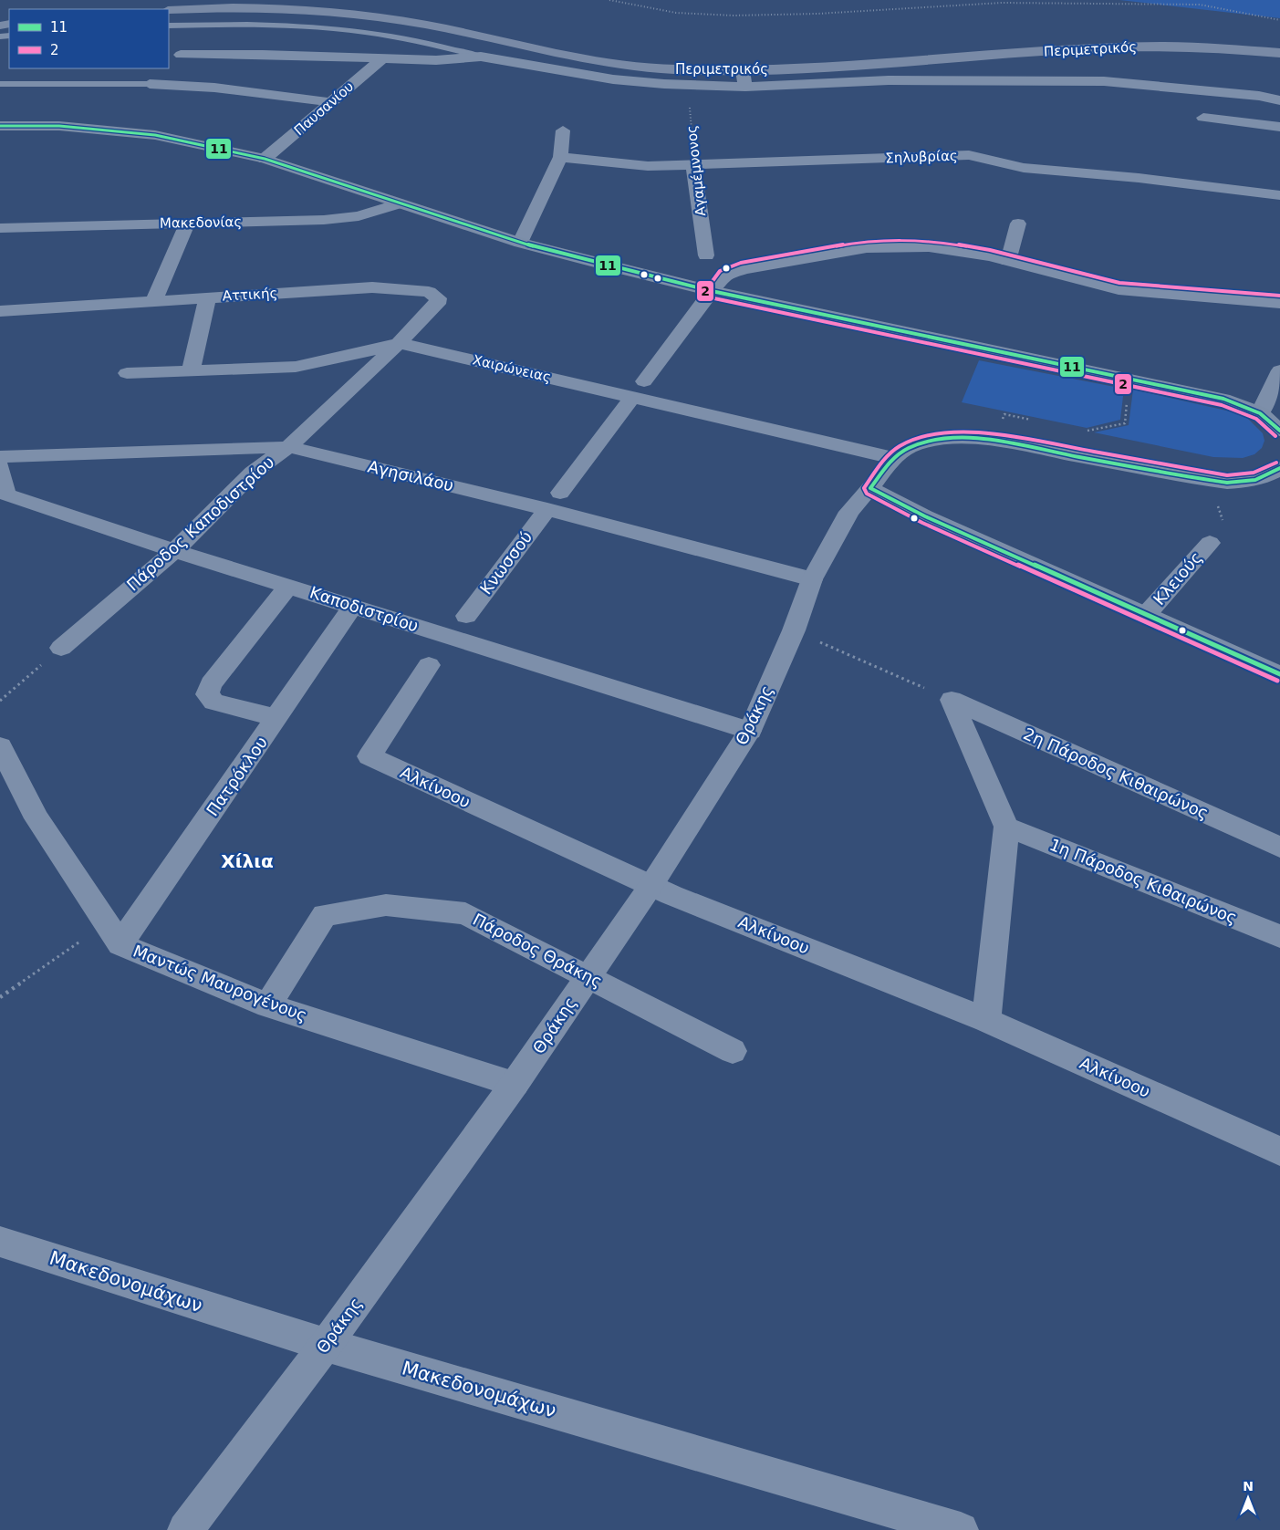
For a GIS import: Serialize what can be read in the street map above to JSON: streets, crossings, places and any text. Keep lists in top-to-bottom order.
{
  "streets": {
    "main road": ["Περιμετρικός"],
    "street": [
      "Παυσανίου",
      "Σηλυβρίας",
      "Αγαμέμνονος",
      "Μακεδονίας",
      "Αττικής",
      "Χαιρώνειας",
      "Αγησιλάου",
      "Πάροδος Καποδιστρίου",
      "Κνωσσού",
      "Κλειούς",
      "Καποδιστρίου",
      "Θράκης",
      "2η Πάροδος Κιθαιρώνος",
      "Πατρόκλου",
      "Αλκίνοου",
      "1η Πάροδος Κιθαιρώνος",
      "Πάροδος Θράκης",
      "Μαντώς Μαυρογένους",
      "Μακεδονομάχων"
    ]
  },
  "crossings": [
    ["Σηλυβρίας", "Αγαμέμνονος"],
    ["Αττικής", "Χαιρώνειας"],
    ["Αττικής", "Πάροδος Καποδιστρίου"],
    ["Χαιρώνειας", "Πάροδος Καποδιστρίου"],
    ["Χαιρώνειας", "Κνωσσού"],
    ["Αγησιλάου", "Πάροδος Καποδιστρίου"],
    ["Αγησιλάου", "Κνωσσού"],
    ["Αγησιλάου", "Θράκης"],
    ["Πάροδος Καποδιστρίου", "Καποδιστρίου"],
    ["Καποδιστρίου", "Θράκης"],
    ["Καποδιστρίου", "Πατρόκλου"],
    ["Θράκης", "Αλκίνοου"],
    ["Θράκης", "Πάροδος Θράκης"],
    ["Θράκης", "Μαντώς Μαυρογένους"],
    ["Θράκης", "Μακεδονομάχων"],
    ["Πατρόκλου", "Μαντώς Μαυρογένους"],
    ["Πάροδος Θράκης", "Μαντώς Μαυρογένους"]
  ],
  "districts": ["Χίλια"],
  "lines": ["transit line 11", "transit line 2"],
  "legend": ["11", "2"],
  "north": "top"
}
